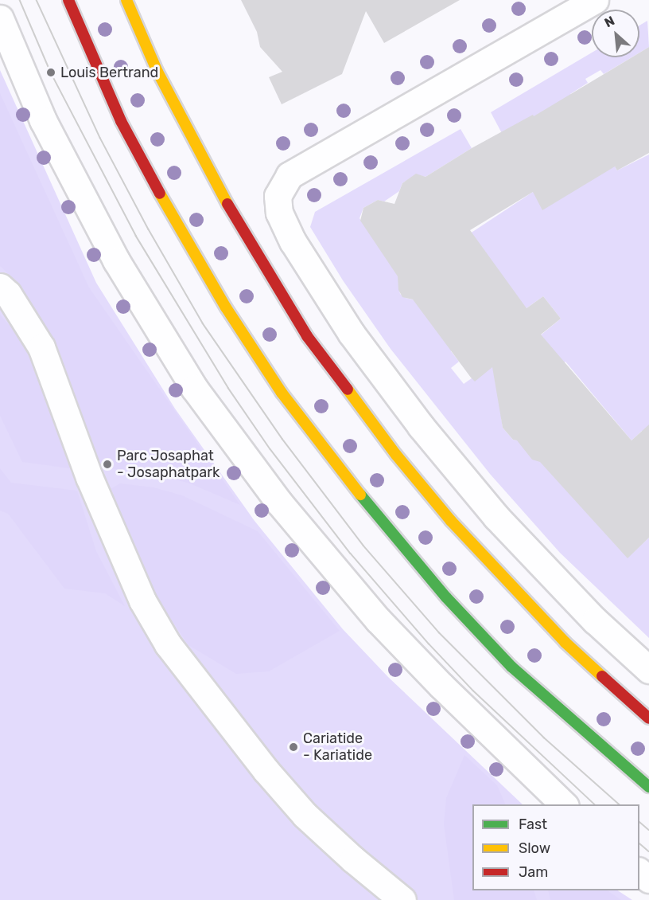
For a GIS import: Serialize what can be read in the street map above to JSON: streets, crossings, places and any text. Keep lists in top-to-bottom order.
{
  "places": ["Louis Bertrand", "Parc Josaphat - Josaphatpark", "Cariatide - Kariatide"],
  "legend": ["Fast", "Slow", "Jam"],
  "north": "top left"
}
